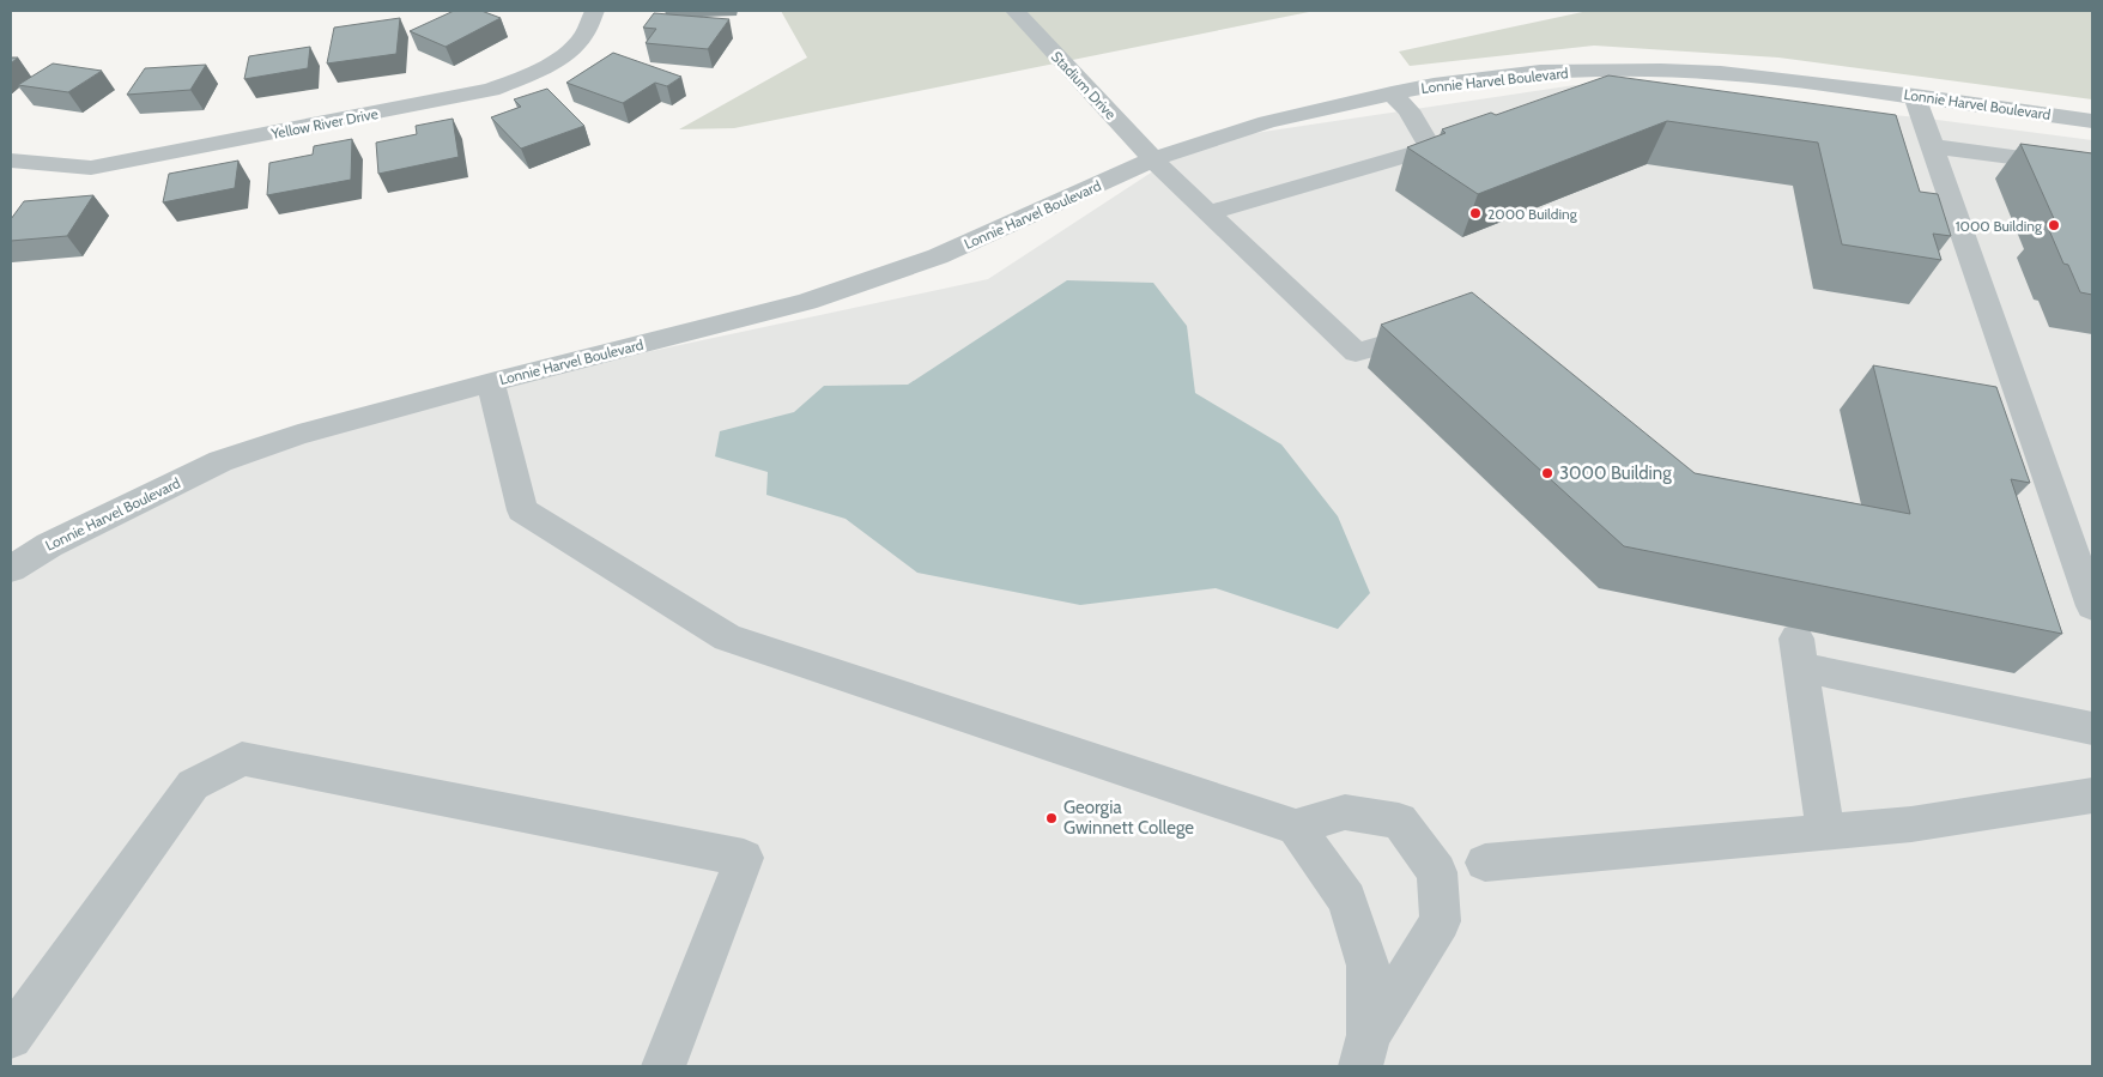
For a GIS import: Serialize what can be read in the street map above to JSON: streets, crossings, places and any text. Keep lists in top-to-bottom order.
{
  "streets": {
    "street": ["Lonnie Harvel Boulevard", "Stadium Drive", "Yellow River Drive"]
  },
  "crossings": [
    ["Lonnie Harvel Boulevard", "Stadium Drive"]
  ],
  "places": [
    "2000 Building",
    "1000 Building",
    "3000 Building",
    "Georgia Gwinnett College"
  ]
}
